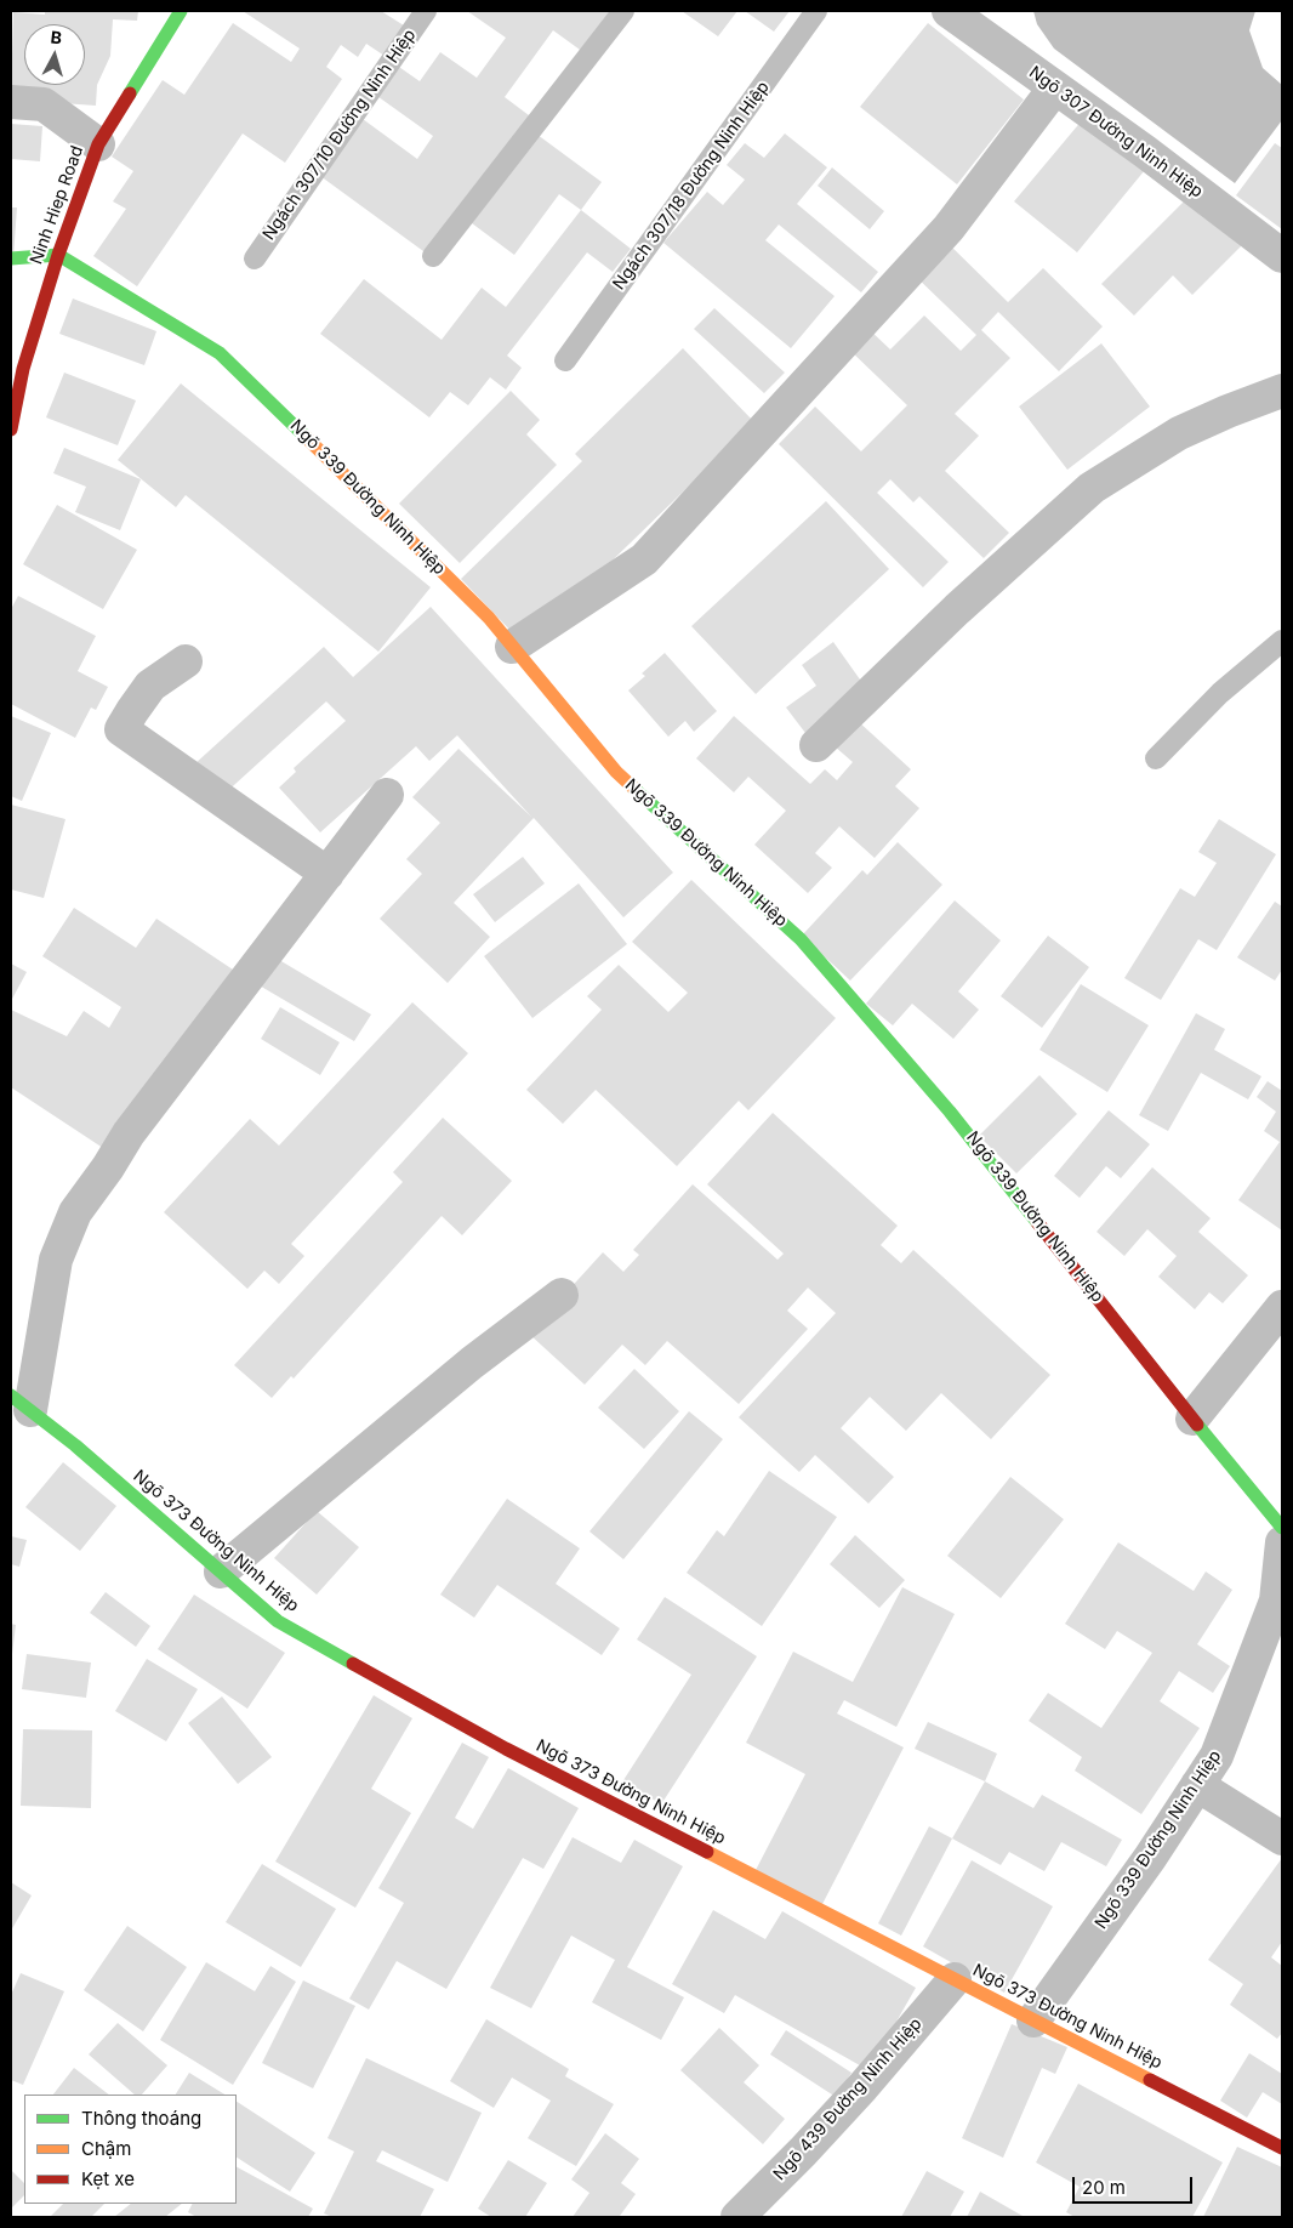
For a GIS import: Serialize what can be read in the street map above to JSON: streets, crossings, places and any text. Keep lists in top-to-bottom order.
{
  "streets": {
    "street": [
      "Ngõ 307 Đường Ninh Hiệp",
      "Ninh Hiep Road",
      "Ngõ 339 Đường Ninh Hiệp",
      "Ngõ 373 Đường Ninh Hiệp",
      "Ngõ 439 Đường Ninh Hiệp"
    ],
    "lane": ["Ngách 307/10 Đường Ninh Hiệp", "Ngách 307/18 Đường Ninh Hiệp"]
  },
  "crossings": [
    ["Ninh Hiep Road", "Ngõ 339 Đường Ninh Hiệp"],
    ["Ngõ 339 Đường Ninh Hiệp", "Ngõ 373 Đường Ninh Hiệp"],
    ["Ngõ 373 Đường Ninh Hiệp", "Ngõ 439 Đường Ninh Hiệp"]
  ],
  "legend": ["Thông thoáng", "Chậm", "Kẹt xe"],
  "scale_bar": "20 m",
  "north": "top"
}
